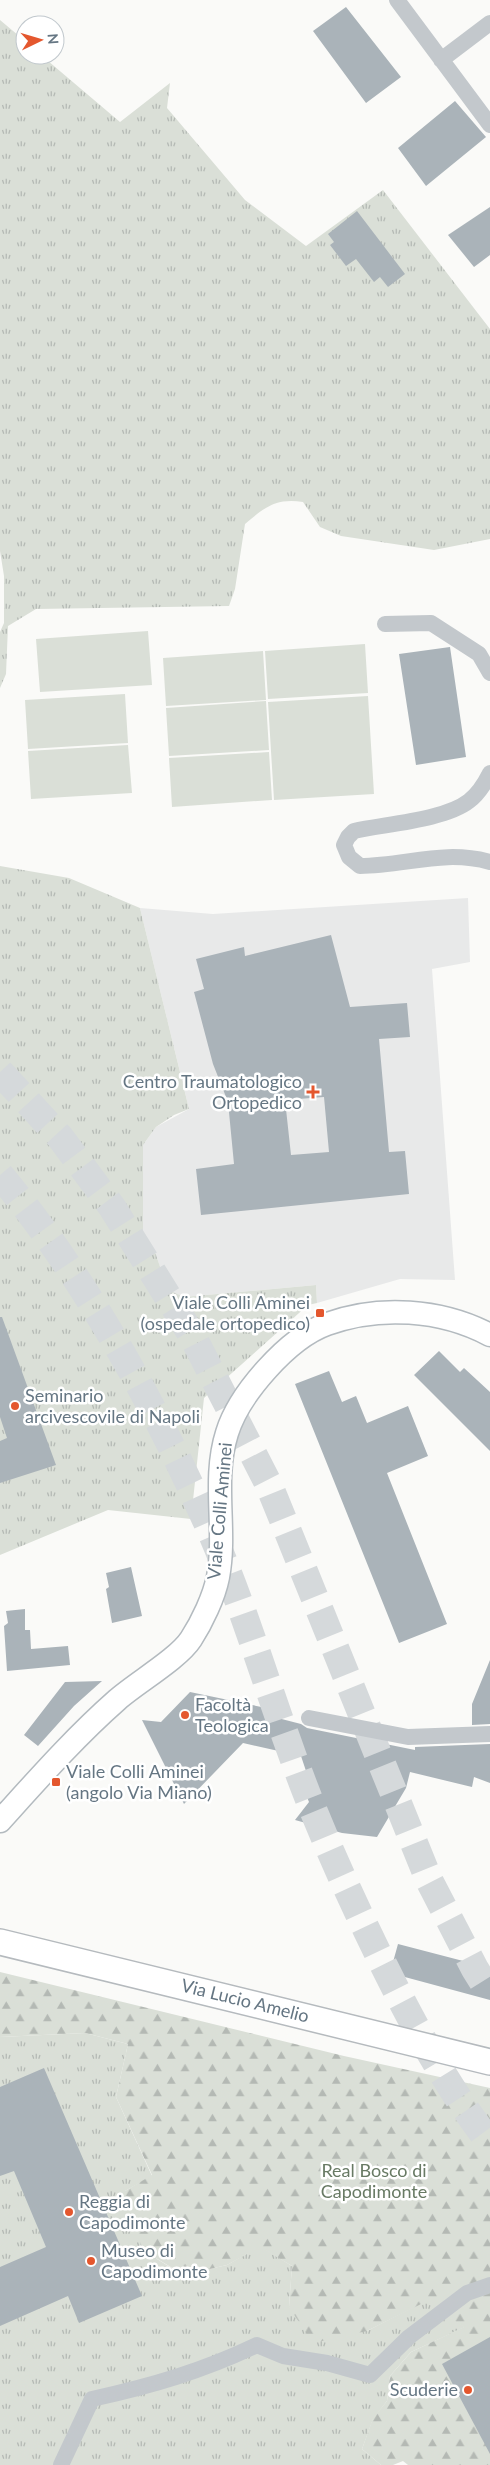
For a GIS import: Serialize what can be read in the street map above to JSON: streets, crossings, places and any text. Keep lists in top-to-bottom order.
{
  "streets": {
    "main road": ["Viale Colli Aminei", "Via Lucio Amelio"]
  },
  "parks": ["Real Bosco di Capodimonte"],
  "places": {
    "health": ["Centro Traumatologico Ortopedico"],
    "transit": ["Viale Colli Aminei (ospedale ortopedico)", "Viale Colli Aminei (angolo Via Miano)"],
    "other": [
      "Seminario arcivescovile di Napoli",
      "Facoltà Teologica",
      "Reggia di Capodimonte",
      "Museo di Capodimonte",
      "Scuderie"
    ]
  },
  "north": "right"
}
